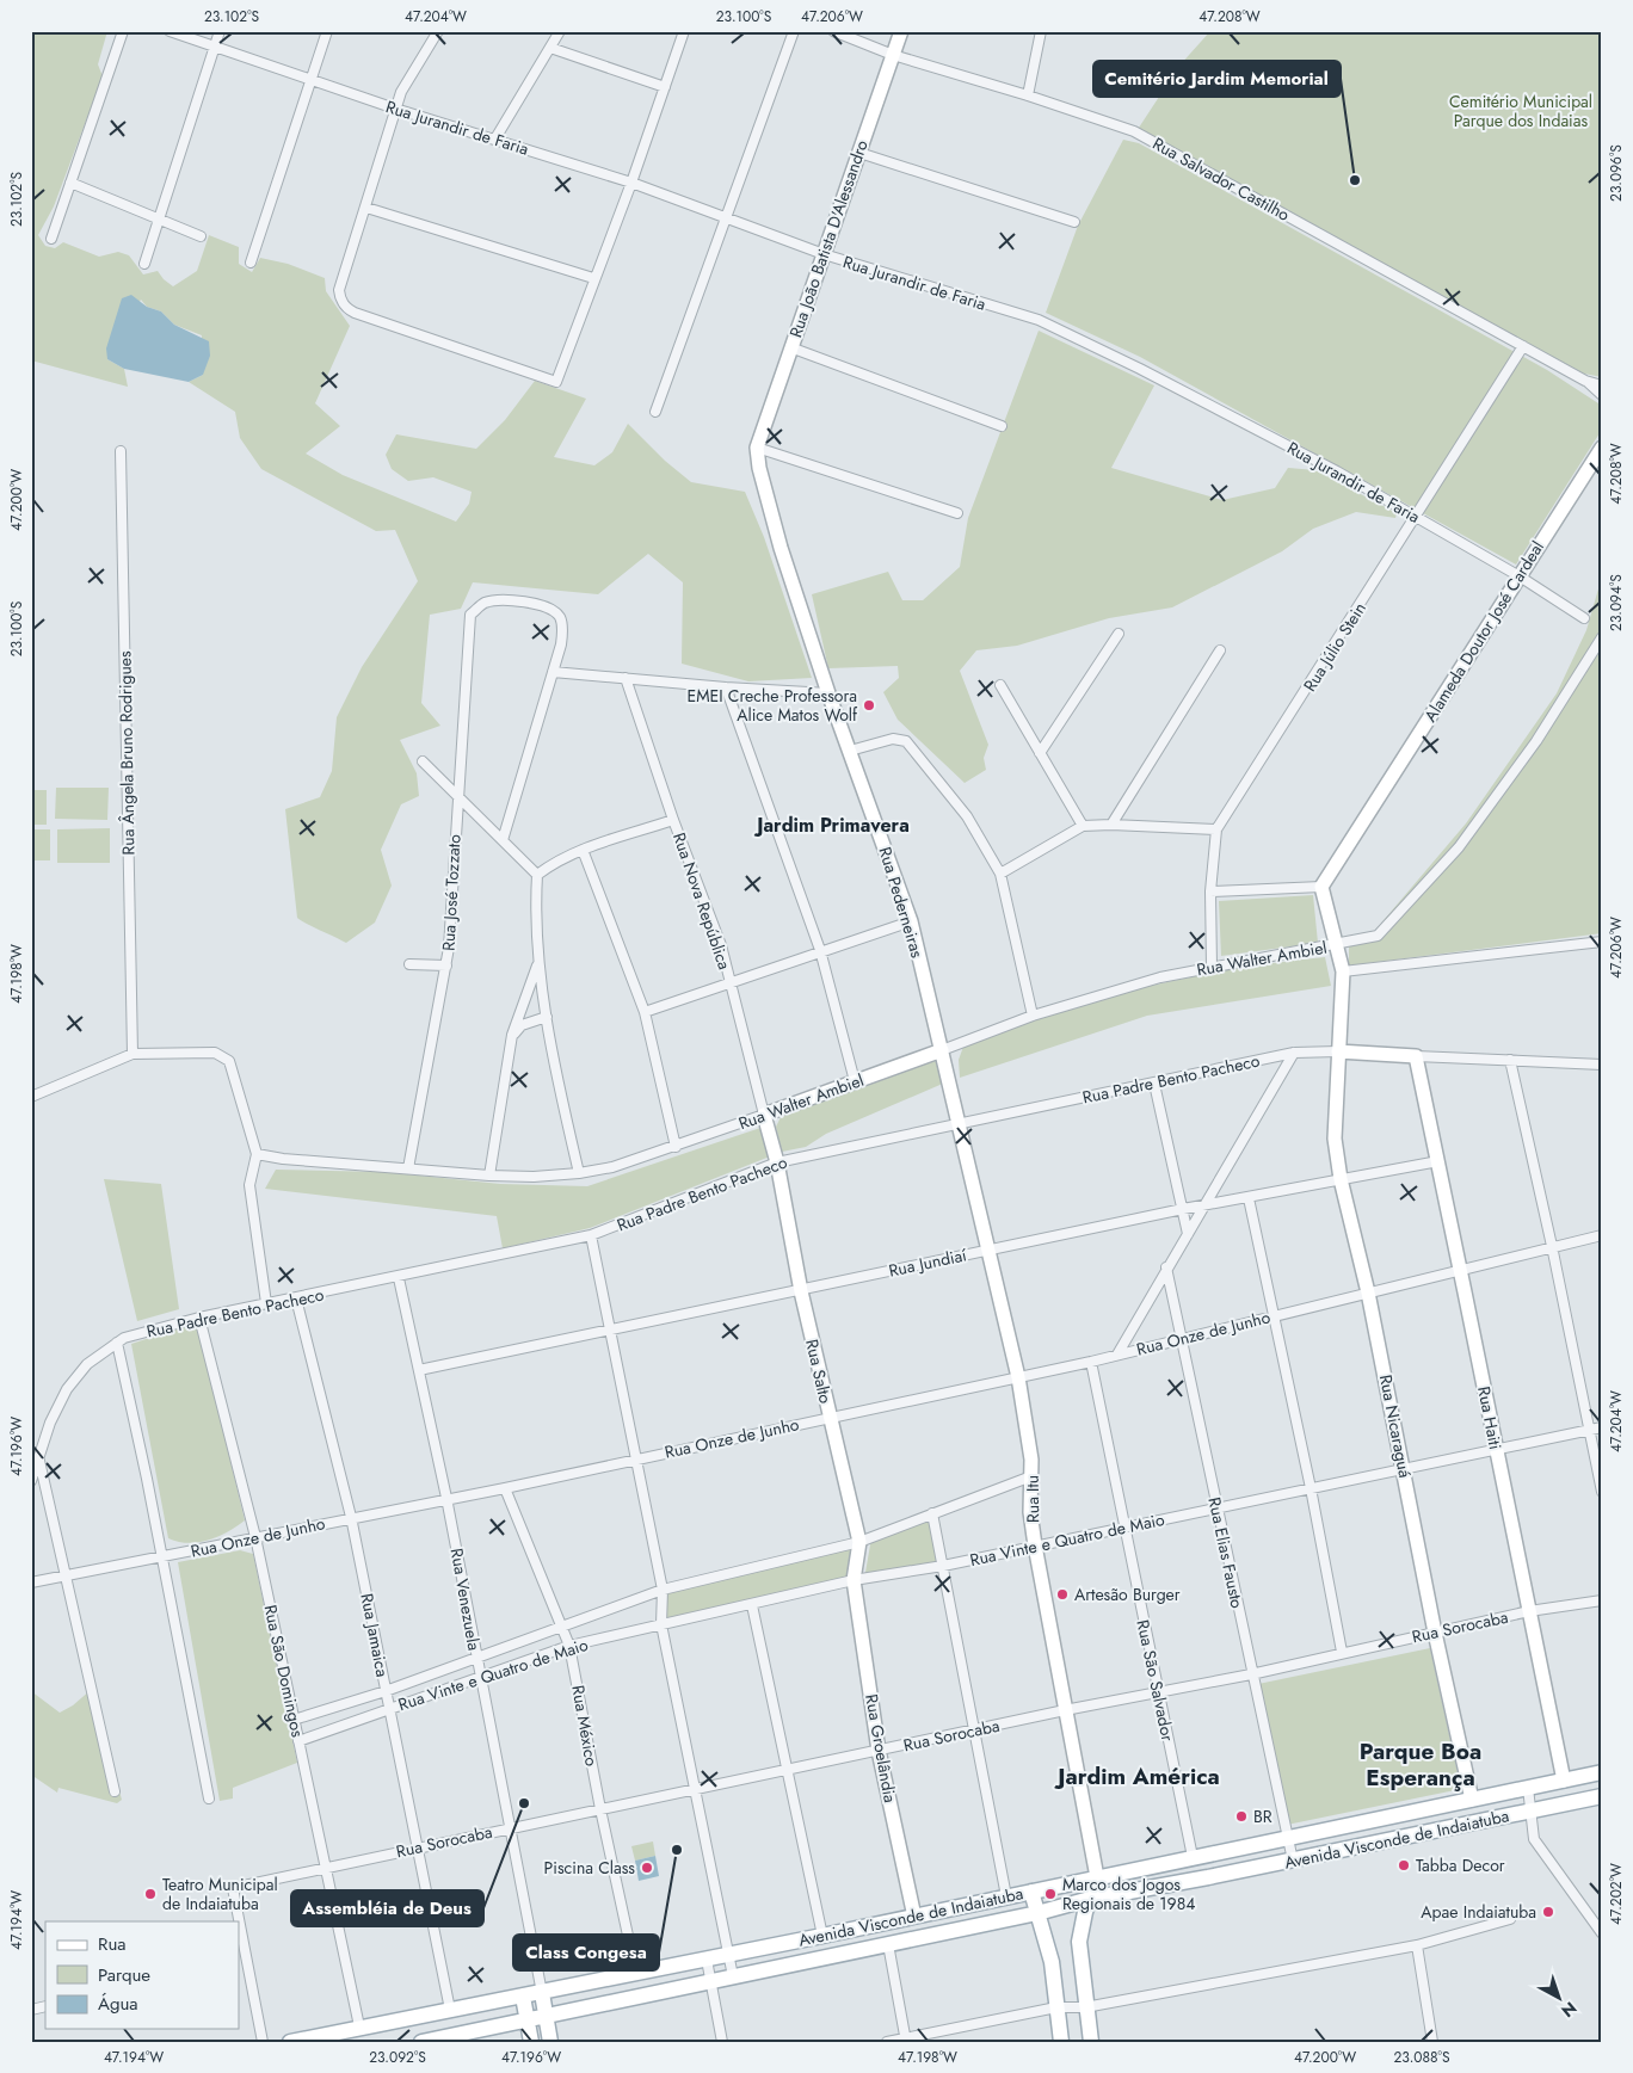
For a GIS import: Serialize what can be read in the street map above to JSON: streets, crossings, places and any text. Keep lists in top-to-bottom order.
{
  "streets": {
    "main road": ["Avenida Visconde de Indaiatuba"],
    "street": [
      "Rua Jurandir de Faria",
      "Rua Salvador Castilho",
      "Rua João Batista D'Alessandro",
      "Alameda Doutor José Cardeal",
      "Rua Júlio Stein",
      "Rua Ângela Bruno Rodrigues",
      "Rua José Tozzato",
      "Rua Nova República",
      "Rua Pederneiras",
      "Rua Walter Ambiel",
      "Rua Padre Bento Pacheco",
      "Rua Jundiaí",
      "Rua Onze de Junho",
      "Rua Salto",
      "Rua Haiti",
      "Rua Nicaraguá",
      "Rua Itu",
      "Rua Vinte e Quatro de Maio",
      "Rua Elias Fausto",
      "Rua Venezuela",
      "Rua Sorocaba",
      "Rua Jamaica",
      "Rua São Domingos",
      "Rua São Salvador",
      "Rua México",
      "Rua Groelândia"
    ]
  },
  "crossings": [
    ["Rua Jurandir de Faria", "Rua João Batista D'Alessandro"],
    ["Rua Jurandir de Faria", "Alameda Doutor José Cardeal"],
    ["Rua Jurandir de Faria", "Rua Júlio Stein"],
    ["Rua Salvador Castilho", "Rua João Batista D'Alessandro"],
    ["Rua Salvador Castilho", "Rua Júlio Stein"],
    ["Rua João Batista D'Alessandro", "Rua Pederneiras"],
    ["Rua Júlio Stein", "Rua Walter Ambiel"],
    ["Rua José Tozzato", "Rua Walter Ambiel"],
    ["Rua Nova República", "Rua Walter Ambiel"],
    ["Rua Nova República", "Rua Padre Bento Pacheco"],
    ["Rua Nova República", "Rua Salto"],
    ["Rua Pederneiras", "Rua Walter Ambiel"],
    ["Rua Pederneiras", "Rua Padre Bento Pacheco"],
    ["Rua Pederneiras", "Rua Itu"],
    ["Rua Padre Bento Pacheco", "Rua Salto"],
    ["Rua Padre Bento Pacheco", "Rua Haiti"],
    ["Rua Padre Bento Pacheco", "Rua Nicaraguá"],
    ["Rua Padre Bento Pacheco", "Rua Itu"],
    ["Rua Padre Bento Pacheco", "Rua Venezuela"],
    ["Rua Padre Bento Pacheco", "Rua Jamaica"],
    ["Rua Padre Bento Pacheco", "Rua São Domingos"],
    ["Rua Jundiaí", "Rua Salto"],
    ["Rua Jundiaí", "Rua Haiti"],
    ["Rua Jundiaí", "Rua Nicaraguá"],
    ["Rua Jundiaí", "Rua Itu"],
    ["Rua Jundiaí", "Rua Venezuela"],
    ["Rua Onze de Junho", "Rua Salto"],
    ["Rua Onze de Junho", "Rua Haiti"],
    ["Rua Onze de Junho", "Rua Nicaraguá"],
    ["Rua Onze de Junho", "Rua Itu"],
    ["Rua Onze de Junho", "Rua Elias Fausto"],
    ["Rua Onze de Junho", "Rua Venezuela"],
    ["Rua Onze de Junho", "Rua Jamaica"],
    ["Rua Onze de Junho", "Rua São Domingos"],
    ["Rua Onze de Junho", "Rua São Salvador"],
    ["Rua Onze de Junho", "Rua México"],
    ["Rua Salto", "Rua Vinte e Quatro de Maio"],
    ["Rua Salto", "Rua Groelândia"],
    ["Rua Haiti", "Rua Vinte e Quatro de Maio"],
    ["Rua Haiti", "Rua Sorocaba"],
    ["Rua Haiti", "Avenida Visconde de Indaiatuba"],
    ["Rua Nicaraguá", "Rua Vinte e Quatro de Maio"],
    ["Rua Nicaraguá", "Rua Sorocaba"],
    ["Rua Nicaraguá", "Avenida Visconde de Indaiatuba"],
    ["Rua Itu", "Rua Vinte e Quatro de Maio"],
    ["Rua Itu", "Rua Sorocaba"],
    ["Rua Itu", "Avenida Visconde de Indaiatuba"],
    ["Rua Vinte e Quatro de Maio", "Rua Elias Fausto"],
    ["Rua Vinte e Quatro de Maio", "Rua Venezuela"],
    ["Rua Vinte e Quatro de Maio", "Rua Jamaica"],
    ["Rua Vinte e Quatro de Maio", "Rua São Domingos"],
    ["Rua Vinte e Quatro de Maio", "Rua São Salvador"],
    ["Rua Vinte e Quatro de Maio", "Rua México"],
    ["Rua Vinte e Quatro de Maio", "Rua Groelândia"],
    ["Rua Elias Fausto", "Rua Sorocaba"],
    ["Rua Elias Fausto", "Avenida Visconde de Indaiatuba"],
    ["Rua Venezuela", "Rua Sorocaba"],
    ["Rua Venezuela", "Avenida Visconde de Indaiatuba"],
    ["Rua Sorocaba", "Rua Jamaica"],
    ["Rua Sorocaba", "Rua São Domingos"],
    ["Rua Sorocaba", "Rua São Salvador"],
    ["Rua Sorocaba", "Rua México"],
    ["Rua Sorocaba", "Rua Groelândia"],
    ["Rua Jamaica", "Avenida Visconde de Indaiatuba"],
    ["Rua São Domingos", "Avenida Visconde de Indaiatuba"],
    ["Rua São Salvador", "Avenida Visconde de Indaiatuba"],
    ["Rua México", "Avenida Visconde de Indaiatuba"],
    ["Rua Groelândia", "Avenida Visconde de Indaiatuba"]
  ],
  "districts": ["Jardim Primavera", "Parque Boa Esperança", "Jardim América"],
  "parks": ["Cemitério Municipal Parque dos Indaias"],
  "places": [
    "Cemitério Jardim Memorial",
    "EMEI Creche Professora Alice Matos Wolf",
    "Artesão Burger",
    "Assembléia de Deus",
    "BR",
    "Class Congesa",
    "Tabba Decor",
    "Piscina Class",
    "Teatro Municipal de Indaiatuba",
    "Marco dos Jogos Regionais de 1984",
    "Apae Indaiatuba"
  ],
  "legend": ["Rua", "Parque", "Água"],
  "north": "bottom right",
  "coordinates": [
    "23.102°S",
    "47.204°W",
    "23.100°S",
    "47.206°W",
    "47.208°W",
    "23.096°S",
    "47.200°W",
    "23.094°S",
    "47.198°W",
    "47.196°W",
    "47.202°W",
    "47.194°W",
    "23.092°S",
    "23.088°S"
  ]
}
